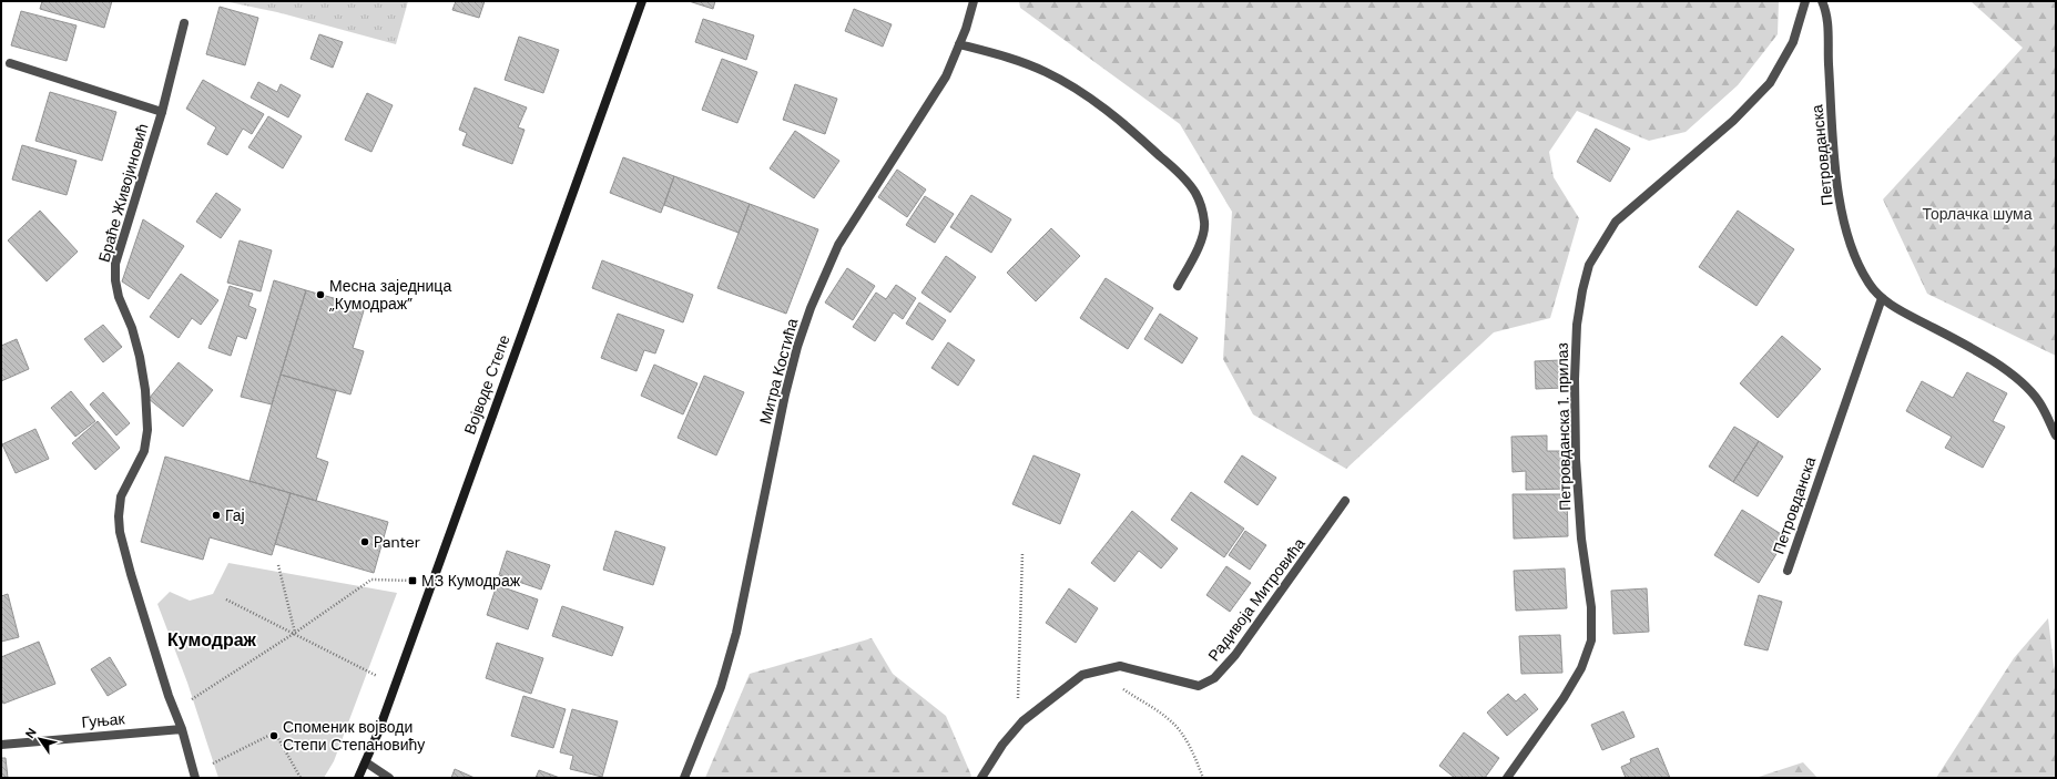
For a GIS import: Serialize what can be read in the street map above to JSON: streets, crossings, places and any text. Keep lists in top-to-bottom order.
{
  "streets": {
    "street": [
      "Петровданска",
      "Браће Живојиновић",
      "Митра Костића",
      "Војводе Степе",
      "Петровданска 1. прилаз",
      "Радивоја Митровића",
      "Гуњак"
    ]
  },
  "crossings": [
    ["Браће Живојиновић", "Гуњак"]
  ],
  "districts": ["Кумодраж"],
  "parks": ["Торлачка шума"],
  "places": {
    "other": [
      "Месна заједница „Кумодраж”",
      "Гај",
      "Panter",
      "Споменик војводи Степи Степановићу"
    ],
    "transit": ["МЗ Кумодраж"]
  },
  "north": "top left"
}
